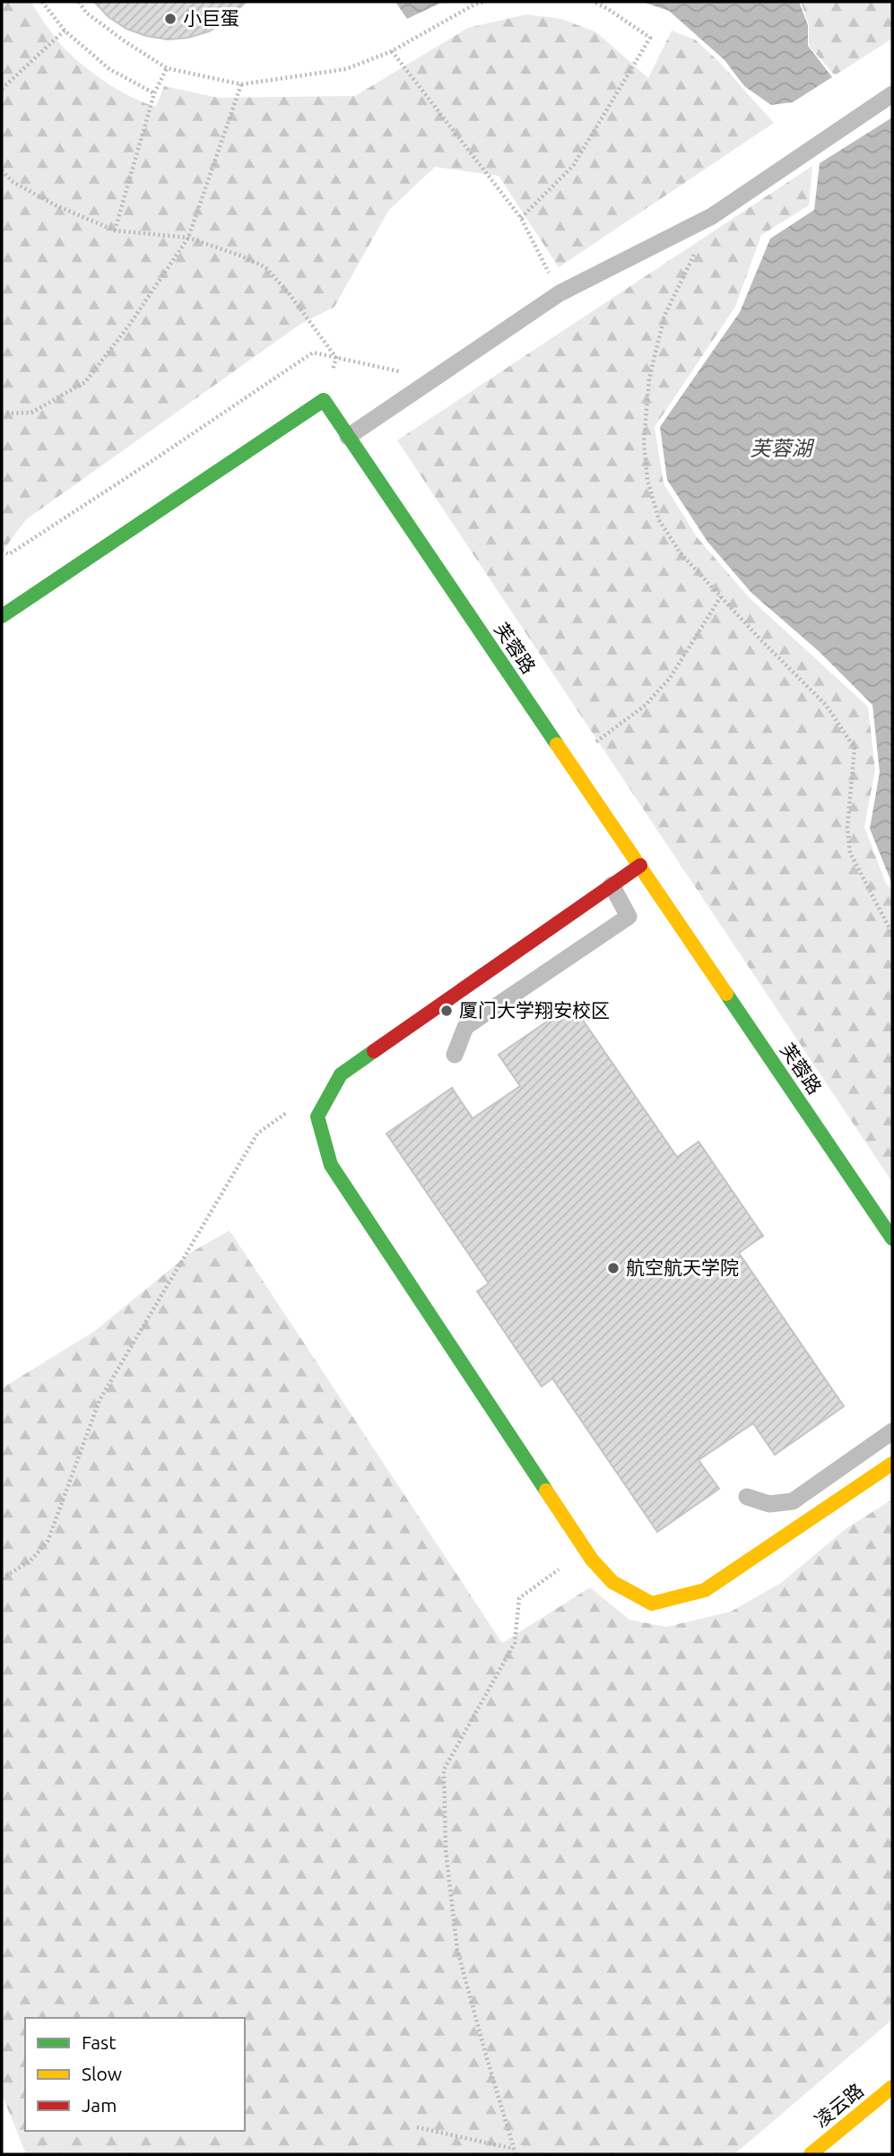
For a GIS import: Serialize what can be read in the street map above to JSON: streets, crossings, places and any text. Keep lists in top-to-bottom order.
{
  "streets": {
    "street": ["芙蓉路", "凌云路"]
  },
  "water": ["芙蓉湖"],
  "places": ["小巨蛋", "厦门大学翔安校区", "航空航天学院"],
  "legend": ["Fast", "Slow", "Jam"]
}
